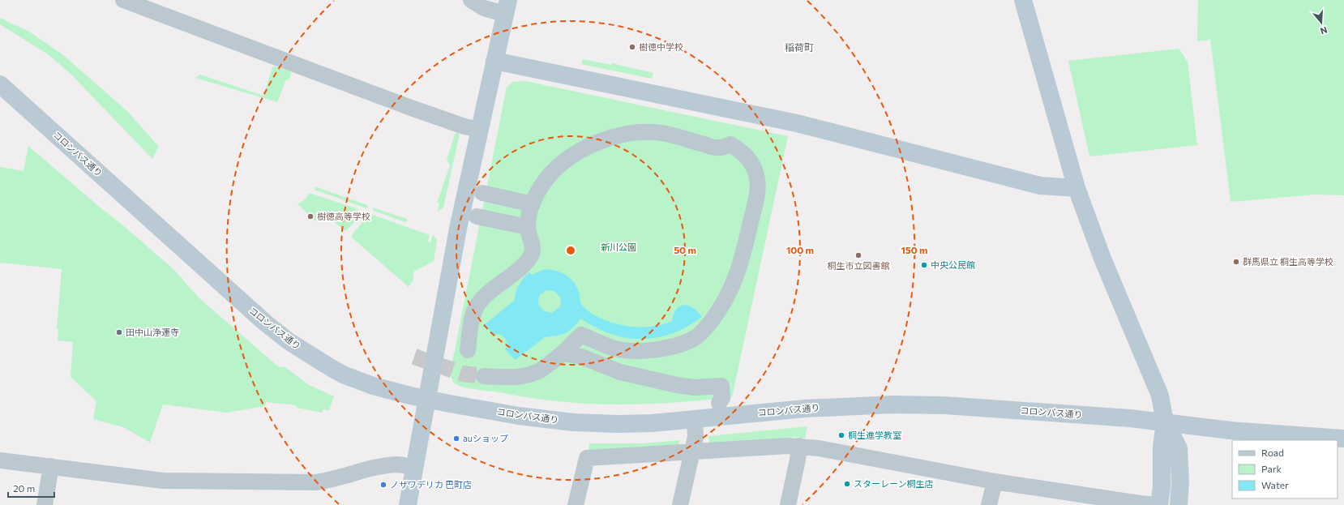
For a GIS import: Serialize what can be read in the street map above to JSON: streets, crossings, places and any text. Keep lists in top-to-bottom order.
{
  "streets": {
    "street": ["コロンバス通り"]
  },
  "districts": ["稲荷町"],
  "parks": ["新川公園"],
  "places": [
    "樹徳中学校",
    "樹徳高等学校",
    "桐生市立図書館",
    "群馬県立 桐生高等学校",
    "中央公民館",
    "田中山浄運寺",
    "桐生進学教室",
    "auショップ",
    "スターレーン桐生店",
    "ノザワデリカ 巴町店"
  ],
  "legend": ["Road", "Park", "Water"],
  "scale_bar": "20 m",
  "north": "bottom",
  "rings": ["50 m", "100 m", "150 m"]
}
